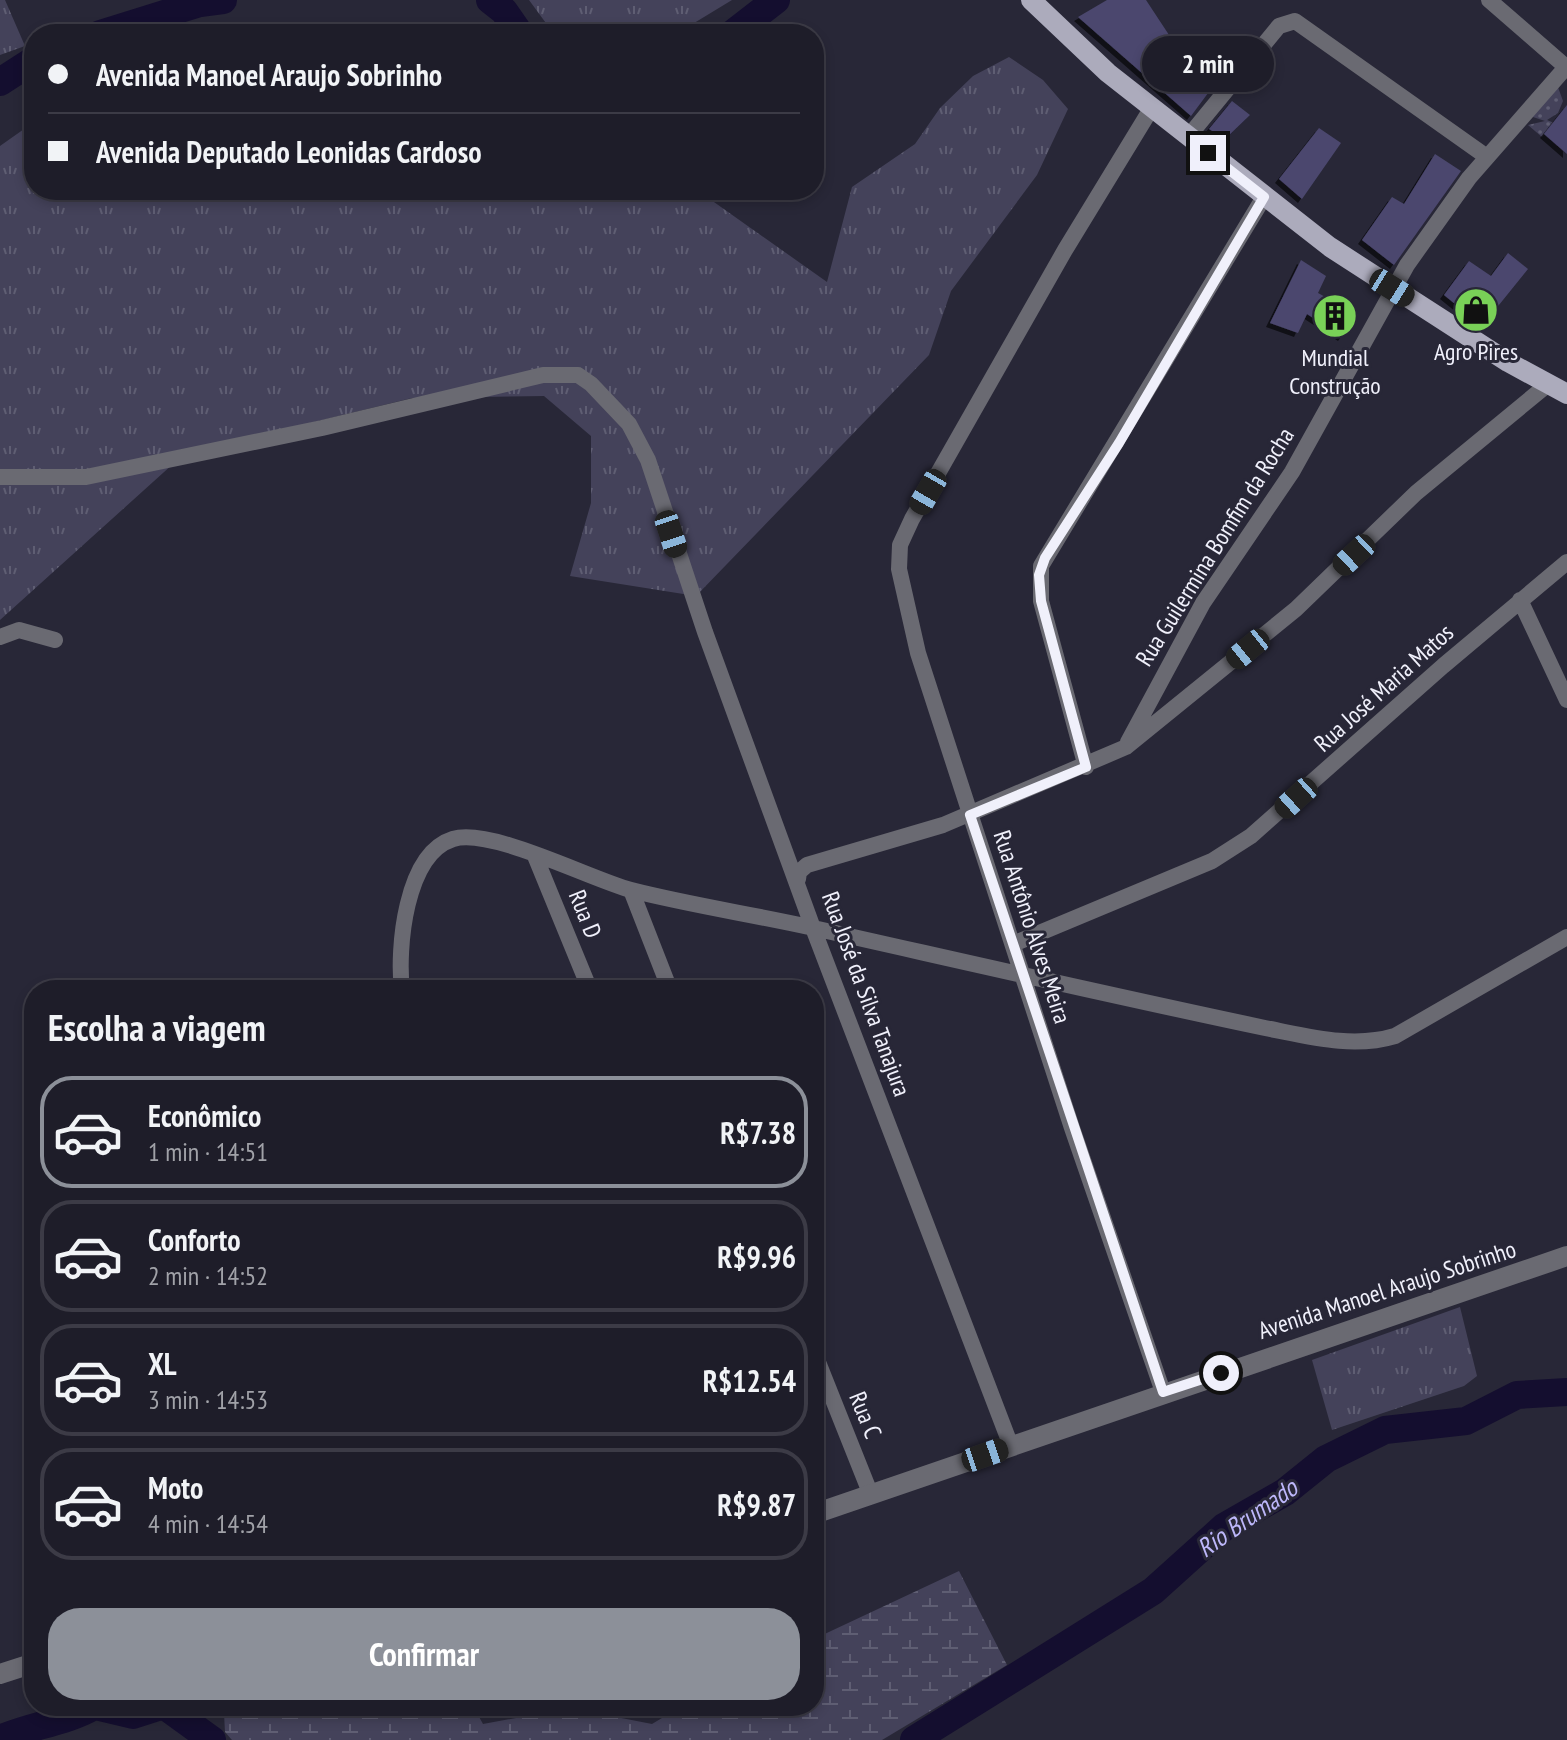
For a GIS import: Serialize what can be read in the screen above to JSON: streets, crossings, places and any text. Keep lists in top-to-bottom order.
{
  "streets": {
    "street": [
      "Rua Guilermina Bomfim da Rocha",
      "Rua José Maria Matos",
      "Rua D",
      "Rua Antônio Alves Meira",
      "Rua José da Silva Tanajura",
      "Avenida Manoel Araujo Sobrinho",
      "Rua C"
    ]
  },
  "crossings": [
    ["Rua José Maria Matos", "Rua Antônio Alves Meira"],
    ["Rua Antônio Alves Meira", "Avenida Manoel Araujo Sobrinho"],
    ["Rua José da Silva Tanajura", "Avenida Manoel Araujo Sobrinho"],
    ["Avenida Manoel Araujo Sobrinho", "Rua C"]
  ],
  "water": ["Rio Brumado"],
  "places": {
    "shop": ["Agro Pires"],
    "building": ["Mundial Construção"]
  },
  "page": {
    "banner": ["Avenida Manoel Araujo Sobrinho", "Avenida Deputado Leonidas Cardoso"],
    "bubble": "2 min",
    "heading": "Escolha a viagem",
    "list": [
      {
        "name": "Econômico",
        "note": "1 min · 14:51",
        "value": "R$7.38"
      },
      {
        "name": "Conforto",
        "note": "2 min · 14:52",
        "value": "R$9.96"
      },
      {
        "name": "XL",
        "note": "3 min · 14:53",
        "value": "R$12.54"
      },
      {
        "name": "Moto",
        "note": "4 min · 14:54",
        "value": "R$9.87"
      }
    ],
    "buttons": "Confirmar"
  }
}
